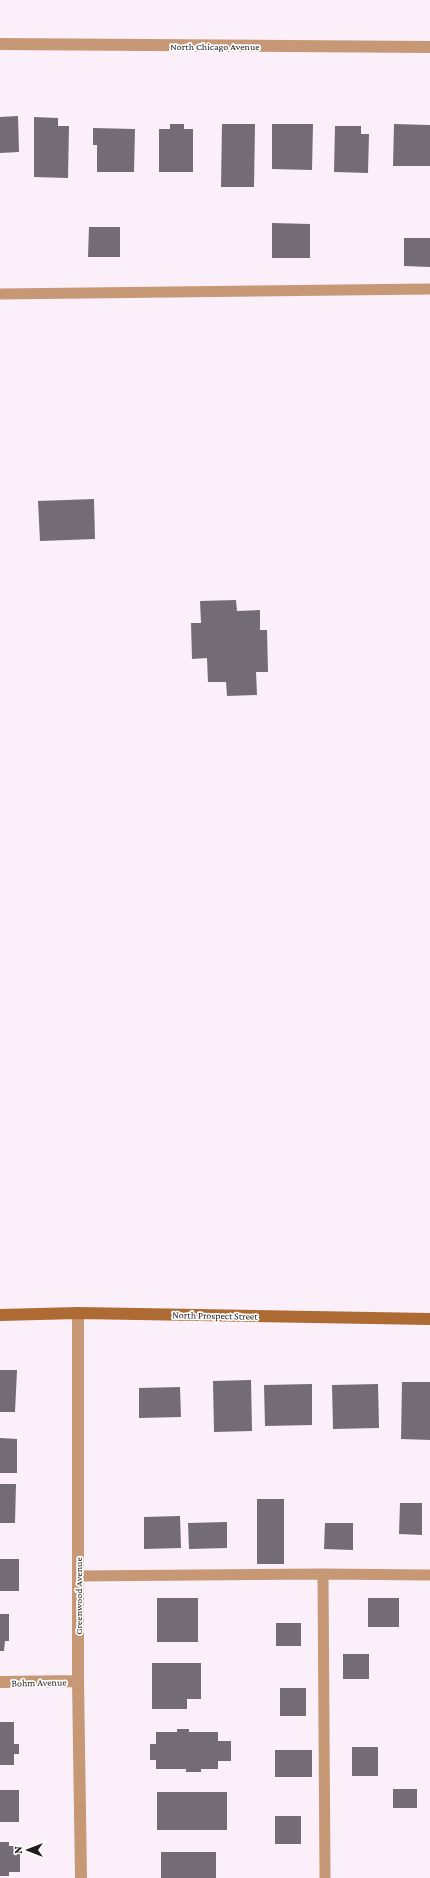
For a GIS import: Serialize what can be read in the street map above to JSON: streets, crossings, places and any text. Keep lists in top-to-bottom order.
{
  "streets": {
    "street": [
      "North Chicago Avenue",
      "North Prospect Street",
      "Greenwood Avenue",
      "Bohm Avenue"
    ]
  },
  "crossings": [
    ["North Prospect Street", "Greenwood Avenue"],
    ["Greenwood Avenue", "Bohm Avenue"]
  ],
  "north": "left"
}
